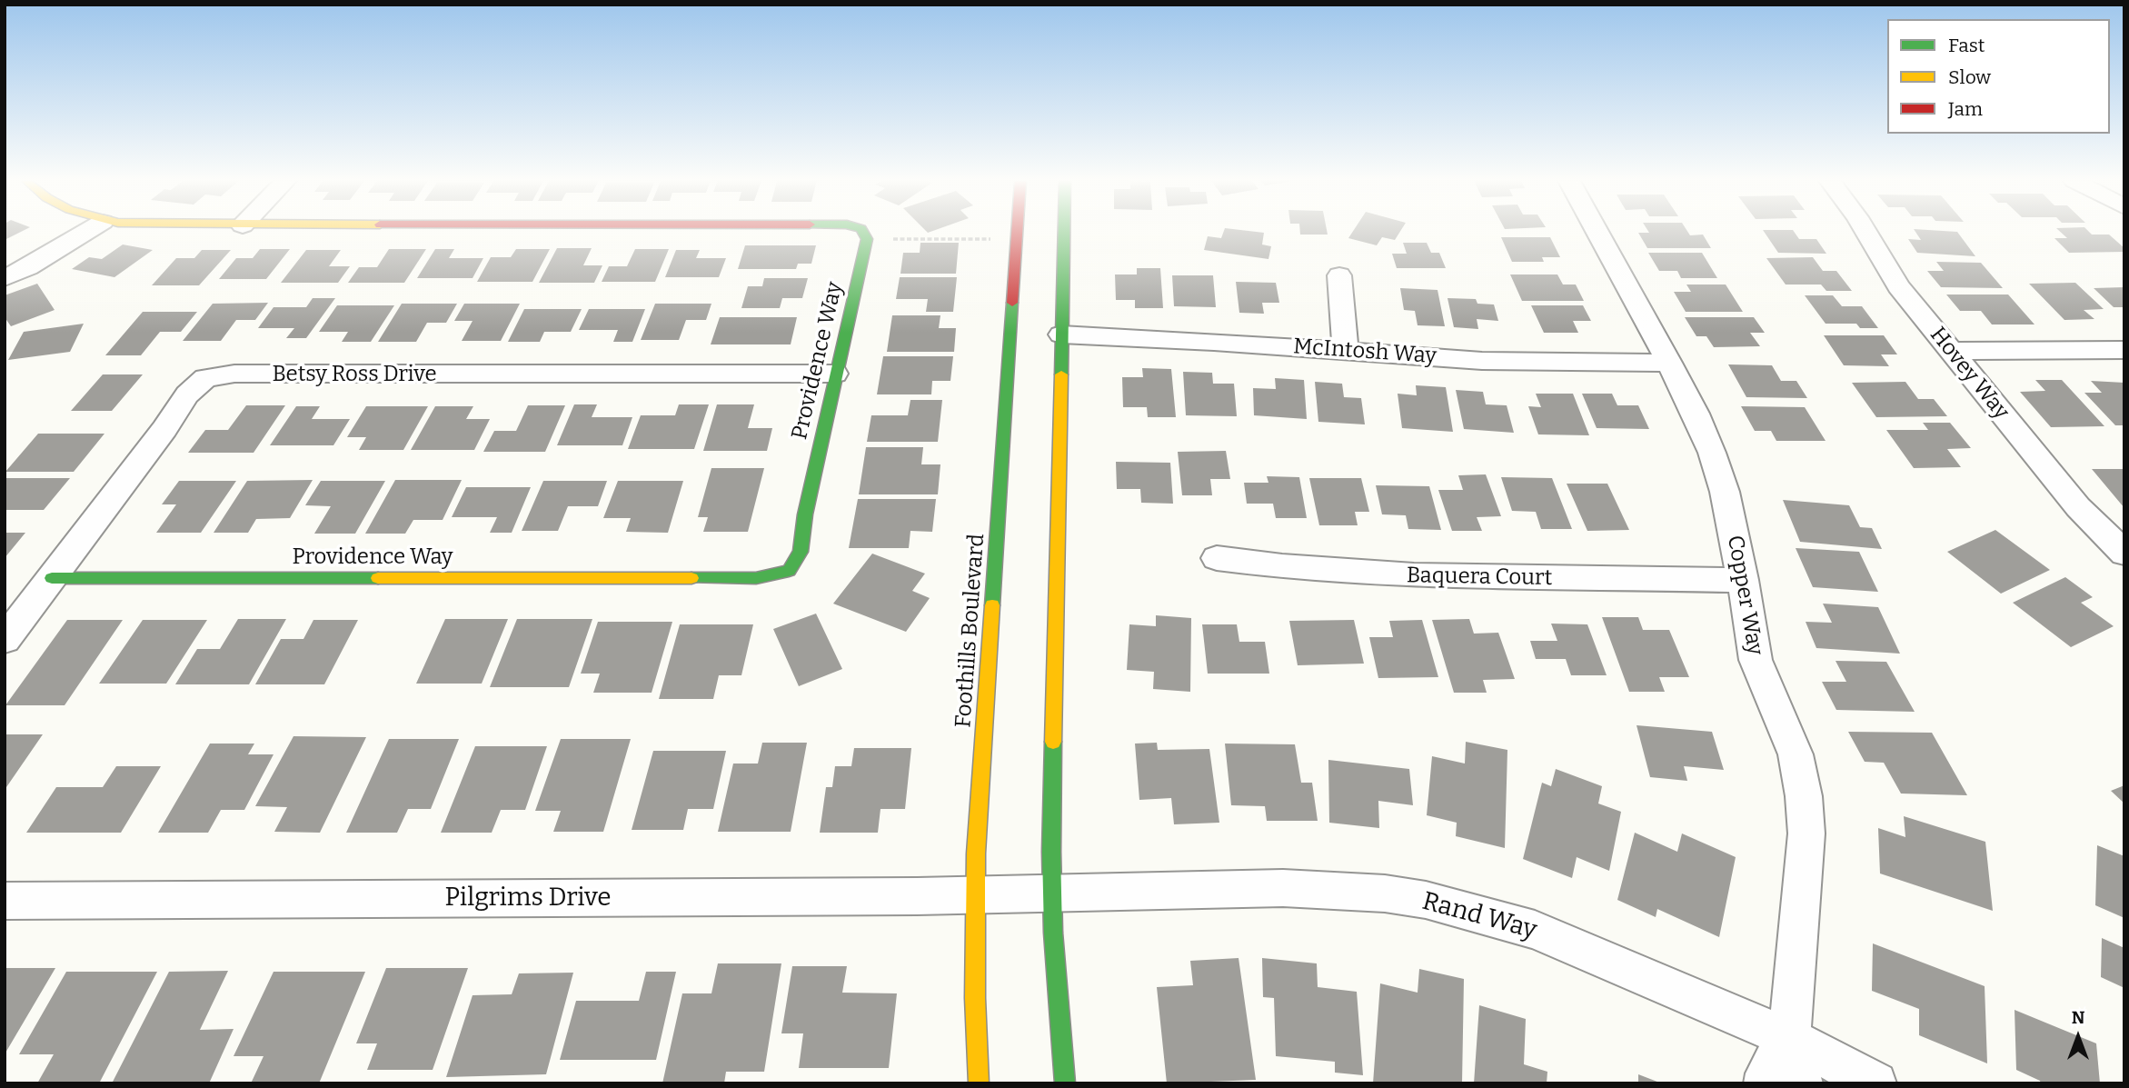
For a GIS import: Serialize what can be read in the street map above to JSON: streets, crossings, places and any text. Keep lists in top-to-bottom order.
{
  "streets": {
    "street": [
      "McIntosh Way",
      "Providence Way",
      "Hovey Way",
      "Betsy Ross Drive",
      "Baquera Court",
      "Copper Way",
      "Foothills Boulevard",
      "Pilgrims Drive",
      "Rand Way"
    ]
  },
  "crossings": [
    ["McIntosh Way", "Copper Way"],
    ["Providence Way", "Betsy Ross Drive"],
    ["Baquera Court", "Copper Way"],
    ["Copper Way", "Rand Way"],
    ["Foothills Boulevard", "Pilgrims Drive"],
    ["Pilgrims Drive", "Rand Way"]
  ],
  "legend": ["Fast", "Slow", "Jam"],
  "north": "top"
}
